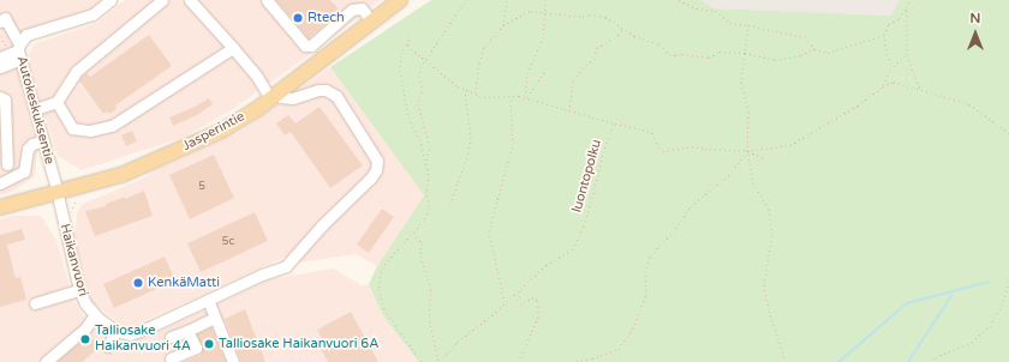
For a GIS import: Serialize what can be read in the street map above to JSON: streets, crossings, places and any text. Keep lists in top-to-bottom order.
{
  "streets": {
    "main road": ["Jasperintie"],
    "street": ["Autokeskuksentie", "Haikanvuori"],
    "path": ["luontopolku"]
  },
  "crossings": [
    ["Autokeskuksentie", "Jasperintie"],
    ["Autokeskuksentie", "Haikanvuori"],
    ["Jasperintie", "Haikanvuori"]
  ],
  "places": [
    "Rtech",
    "KenkäMatti",
    "Talliosake Haikanvuori 4A",
    "Talliosake Haikanvuori 6A"
  ],
  "house_numbers": ["5", "5c"],
  "north": "top"
}
